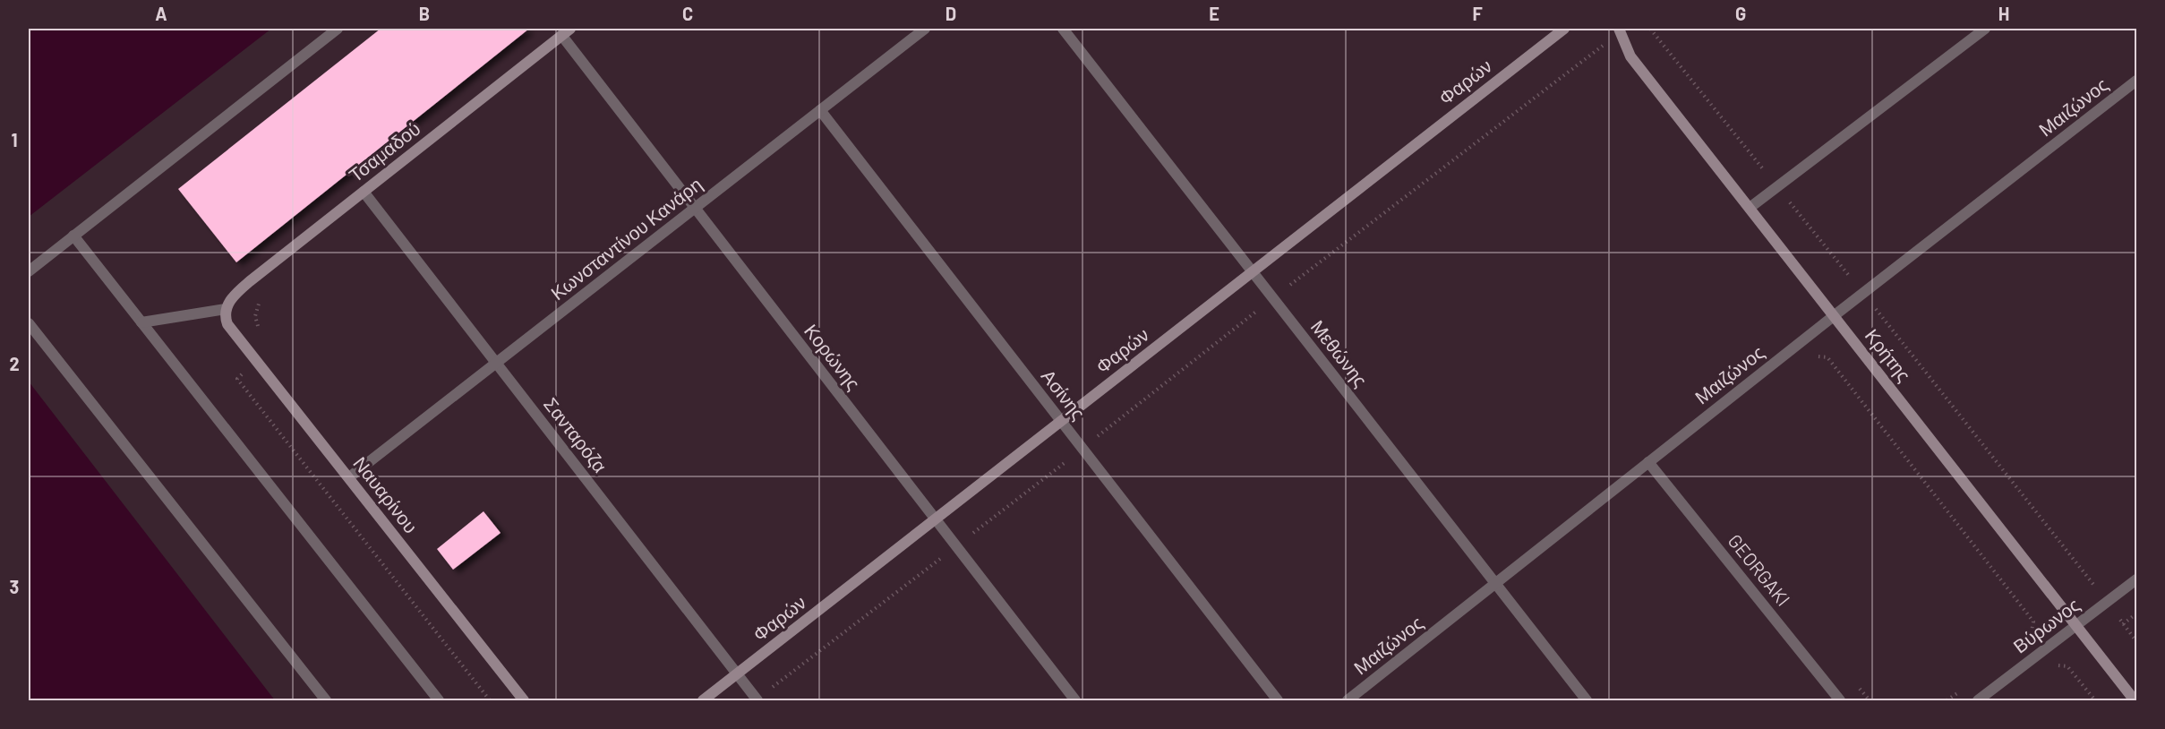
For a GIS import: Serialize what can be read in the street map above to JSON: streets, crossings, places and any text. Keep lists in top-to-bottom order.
{
  "streets": {
    "main road": [
      "Φαρών",
      "Τσαμαδού",
      "Κρήτης",
      "Ναυαρίνου"
    ],
    "street": [
      "Μαιζώνος",
      "Κωνσταντίνου Κανάρη",
      "Μεθώνης",
      "Κορώνης",
      "Ασίνης",
      "Σανταρόζα",
      "GEORGAKI",
      "Βύρωνος"
    ]
  },
  "crossings": [
    ["Φαρών", "Μεθώνης"],
    ["Φαρών", "Κορώνης"],
    ["Φαρών", "Ασίνης"],
    ["Φαρών", "Σανταρόζα"],
    ["Μαιζώνος", "Μεθώνης"],
    ["Μαιζώνος", "Κρήτης"],
    ["Μαιζώνος", "GEORGAKI"],
    ["Τσαμαδού", "Κορώνης"],
    ["Τσαμαδού", "Σανταρόζα"],
    ["Τσαμαδού", "Ναυαρίνου"],
    ["Κωνσταντίνου Κανάρη", "Κορώνης"],
    ["Κωνσταντίνου Κανάρη", "Ασίνης"],
    ["Κωνσταντίνου Κανάρη", "Σανταρόζα"],
    ["Κωνσταντίνου Κανάρη", "Ναυαρίνου"],
    ["Κρήτης", "Βύρωνος"]
  ],
  "grid": {
    "columns": [
      "A",
      "B",
      "C",
      "D",
      "E",
      "F",
      "G",
      "H"
    ],
    "rows": ["1", "2", "3"]
  }
}
